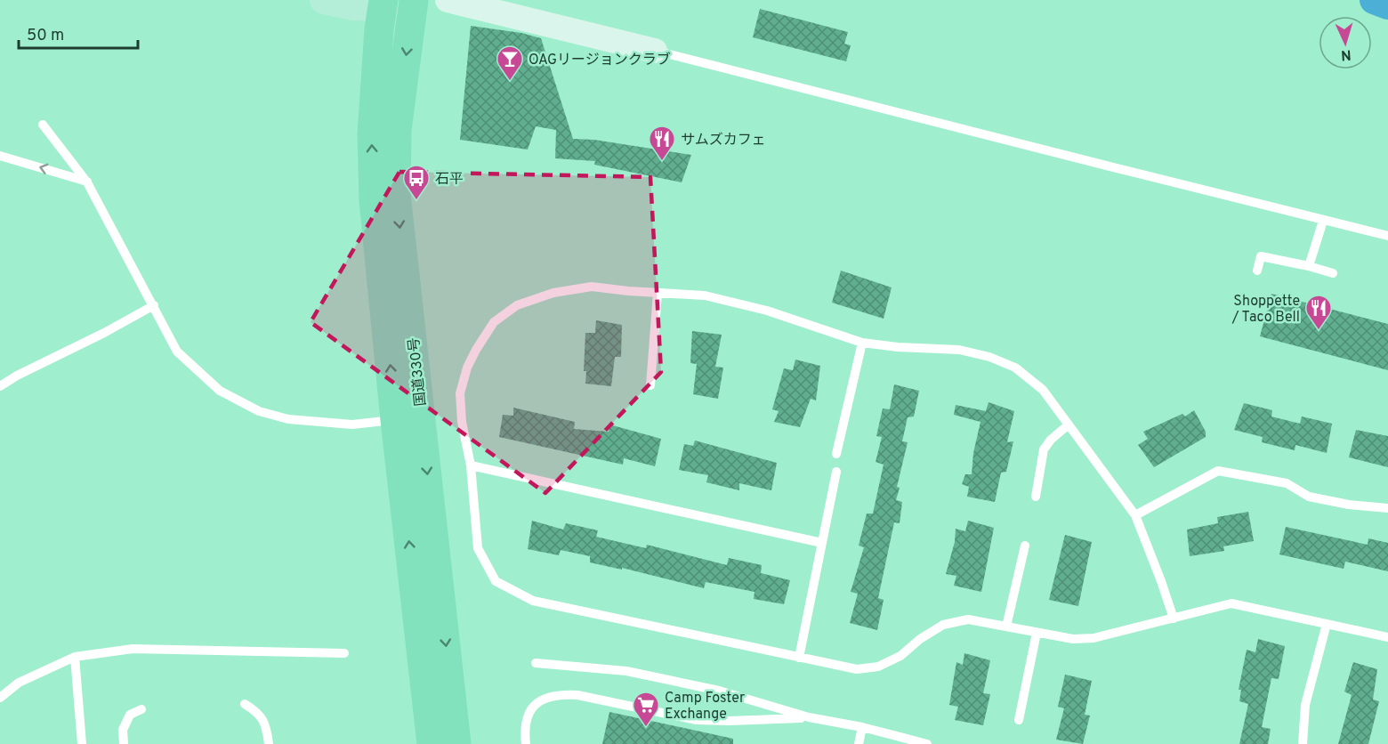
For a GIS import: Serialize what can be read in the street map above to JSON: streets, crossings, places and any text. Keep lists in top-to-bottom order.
{
  "streets": {
    "highway": ["国道330号"]
  },
  "places": {
    "bar": ["OAGリージョンクラブ"],
    "restaurant": ["サムズカフェ", "Shoppette / Taco Bell"],
    "bus stop": ["石平"],
    "supermarket": ["Camp Foster Exchange"]
  },
  "scale_bar": "50 m",
  "north": "bottom"
}
